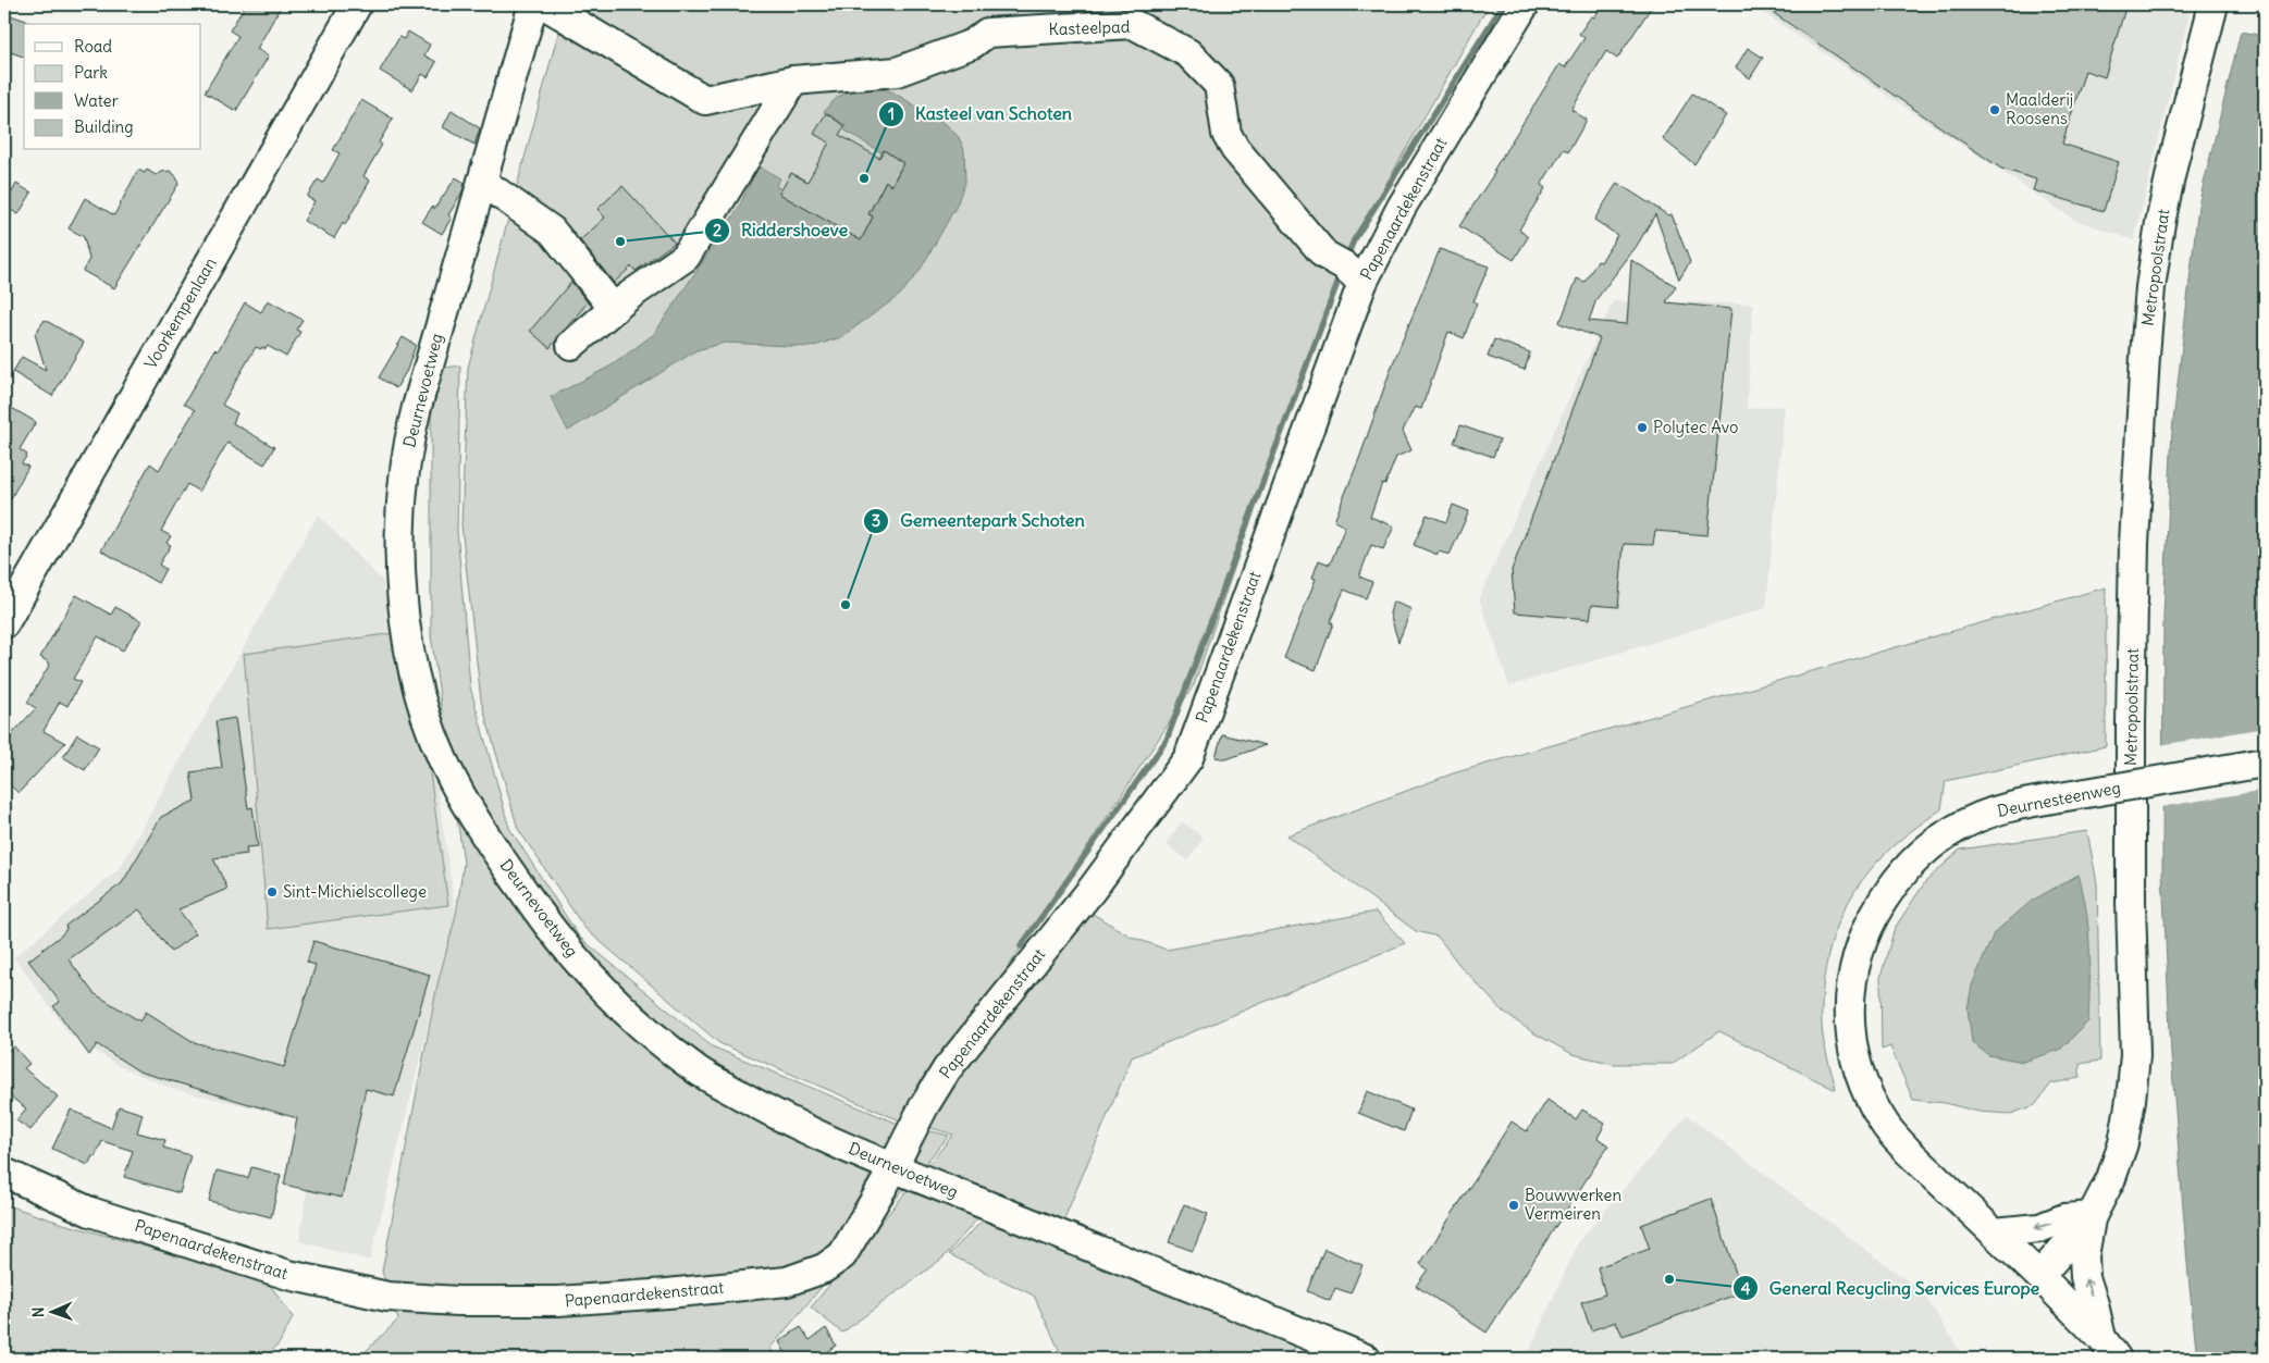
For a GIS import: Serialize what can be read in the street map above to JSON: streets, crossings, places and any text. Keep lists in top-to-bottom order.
{
  "streets": {
    "street": [
      "Kasteelpad",
      "Papenaardekenstraat",
      "Metropoolstraat",
      "Voorkempenlaan",
      "Deurnevoetweg",
      "Deurnesteenweg"
    ]
  },
  "crossings": [
    ["Kasteelpad", "Papenaardekenstraat"],
    ["Papenaardekenstraat", "Deurnevoetweg"],
    ["Metropoolstraat", "Deurnesteenweg"]
  ],
  "places": [
    "Maalderij Roosens",
    "Kasteel van Schoten",
    "Riddershoeve",
    "Polytec Avo",
    "Gemeentepark Schoten",
    "Sint-Michielscollege",
    "Bouwwerken Vermeiren",
    "General Recycling Services Europe"
  ],
  "legend": [
    "Road",
    "Park",
    "Water",
    "Building"
  ],
  "north": "left"
}
